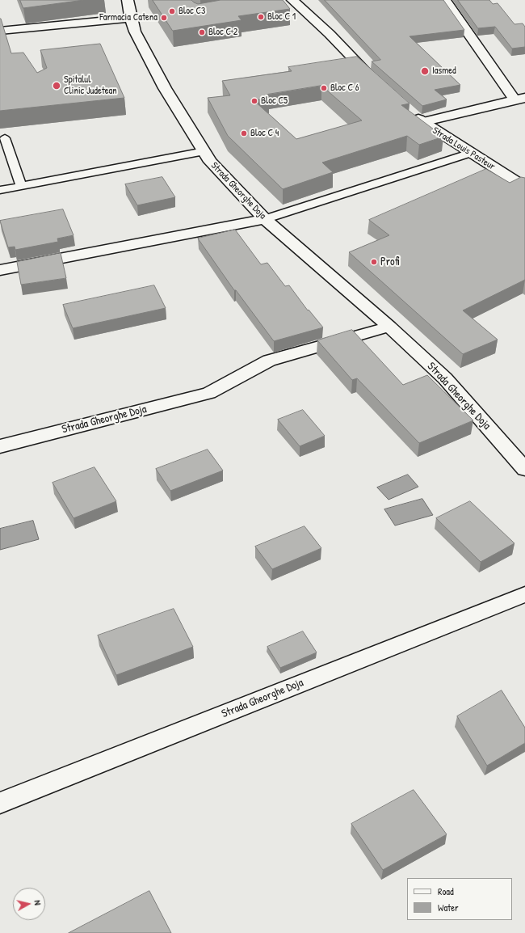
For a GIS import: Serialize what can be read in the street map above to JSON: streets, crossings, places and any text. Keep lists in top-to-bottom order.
{
  "streets": {
    "street": ["Strada Louis Pasteur", "Strada Gheorghe Doja"]
  },
  "places": [
    "Bloc C3",
    "Bloc C 1",
    "Farmacia Catena",
    "Bloc C 2",
    "Iasmed",
    "Spitalul Clinic Judetean",
    "Bloc C 6",
    "Bloc C5",
    "Bloc C 4",
    "Profi"
  ],
  "legend": ["Road", "Water"],
  "north": "right"
}
